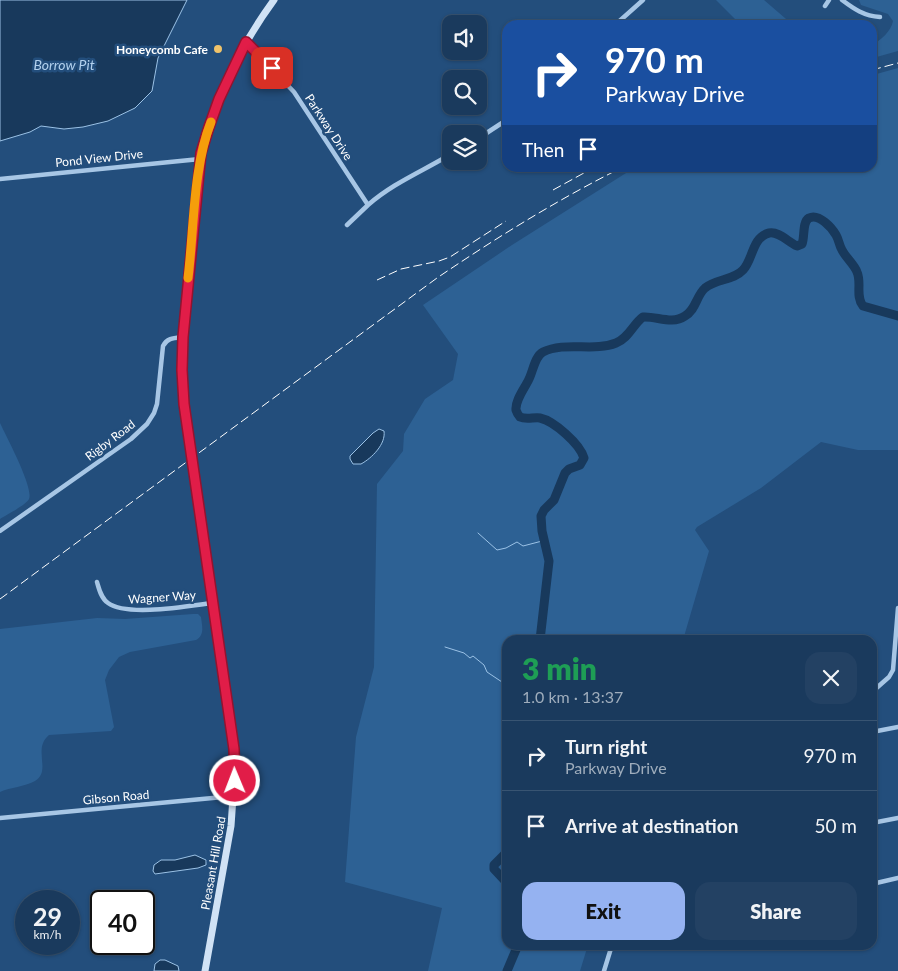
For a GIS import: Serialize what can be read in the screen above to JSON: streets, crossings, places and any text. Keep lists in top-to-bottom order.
{
  "streets": {
    "street": [
      "Parkway Drive",
      "Pond View Drive",
      "Rigby Road",
      "Wagner Way",
      "Gibson Road",
      "Pleasant Hill Road"
    ]
  },
  "crossings": [
    ["Parkway Drive", "Pleasant Hill Road"],
    ["Pond View Drive", "Pleasant Hill Road"],
    ["Rigby Road", "Pleasant Hill Road"],
    ["Wagner Way", "Pleasant Hill Road"],
    ["Gibson Road", "Pleasant Hill Road"]
  ],
  "water": ["Borrow Pit"],
  "places": ["Honeycomb Cafe"],
  "page": {
    "turn": ["970 m", "Parkway Drive"],
    "then": "Then",
    "heading": ["3 min", "1.0 km · 13:37"],
    "list": [
      {
        "name": "Turn right",
        "note": "Parkway Drive",
        "value": "970 m"
      },
      {
        "name": "Arrive at destination",
        "value": "50 m"
      }
    ],
    "buttons": ["Exit", "Share"],
    "speed": "29 km/h",
    "limit": "40"
  }
}
